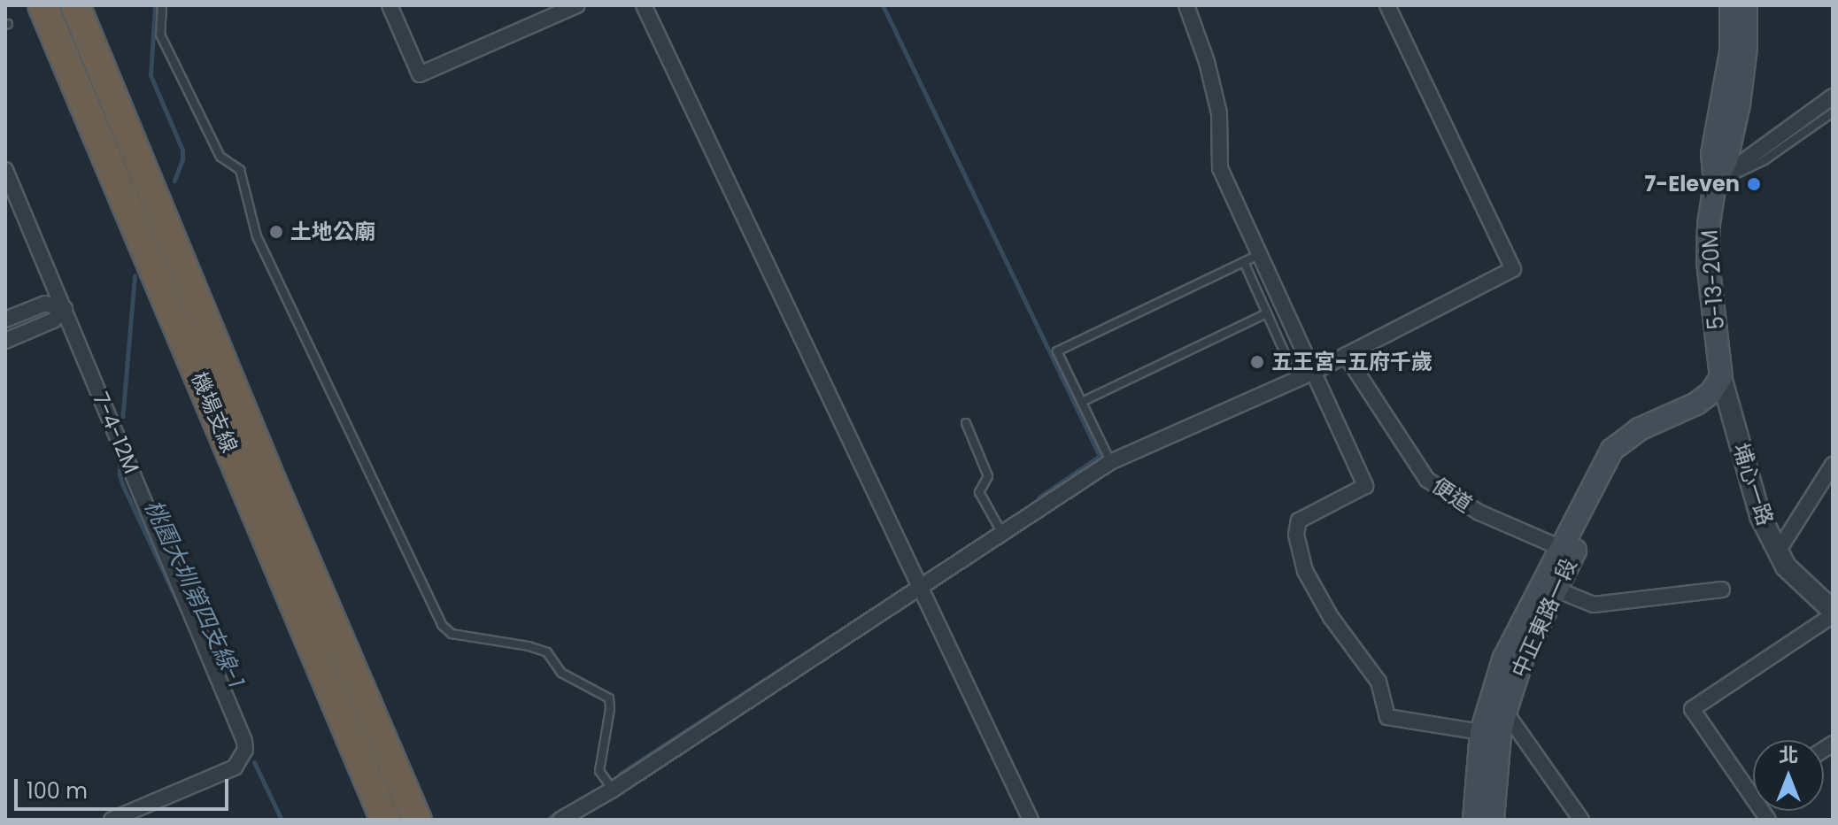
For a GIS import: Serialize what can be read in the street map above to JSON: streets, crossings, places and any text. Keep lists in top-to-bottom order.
{
  "streets": {
    "highway": ["機場支線"],
    "main road": ["5-13-20M", "中正東路一段"],
    "street": ["7-4-12M", "埔心一路", "便道"]
  },
  "crossings": [
    ["5-13-20M", "埔心一路"],
    ["便道", "中正東路一段"]
  ],
  "water": ["桃園大圳第四支線-1"],
  "places": ["7-Eleven", "土地公廟", "五王宮-五府千歲"],
  "scale_bar": "100 m",
  "north": "top"
}
